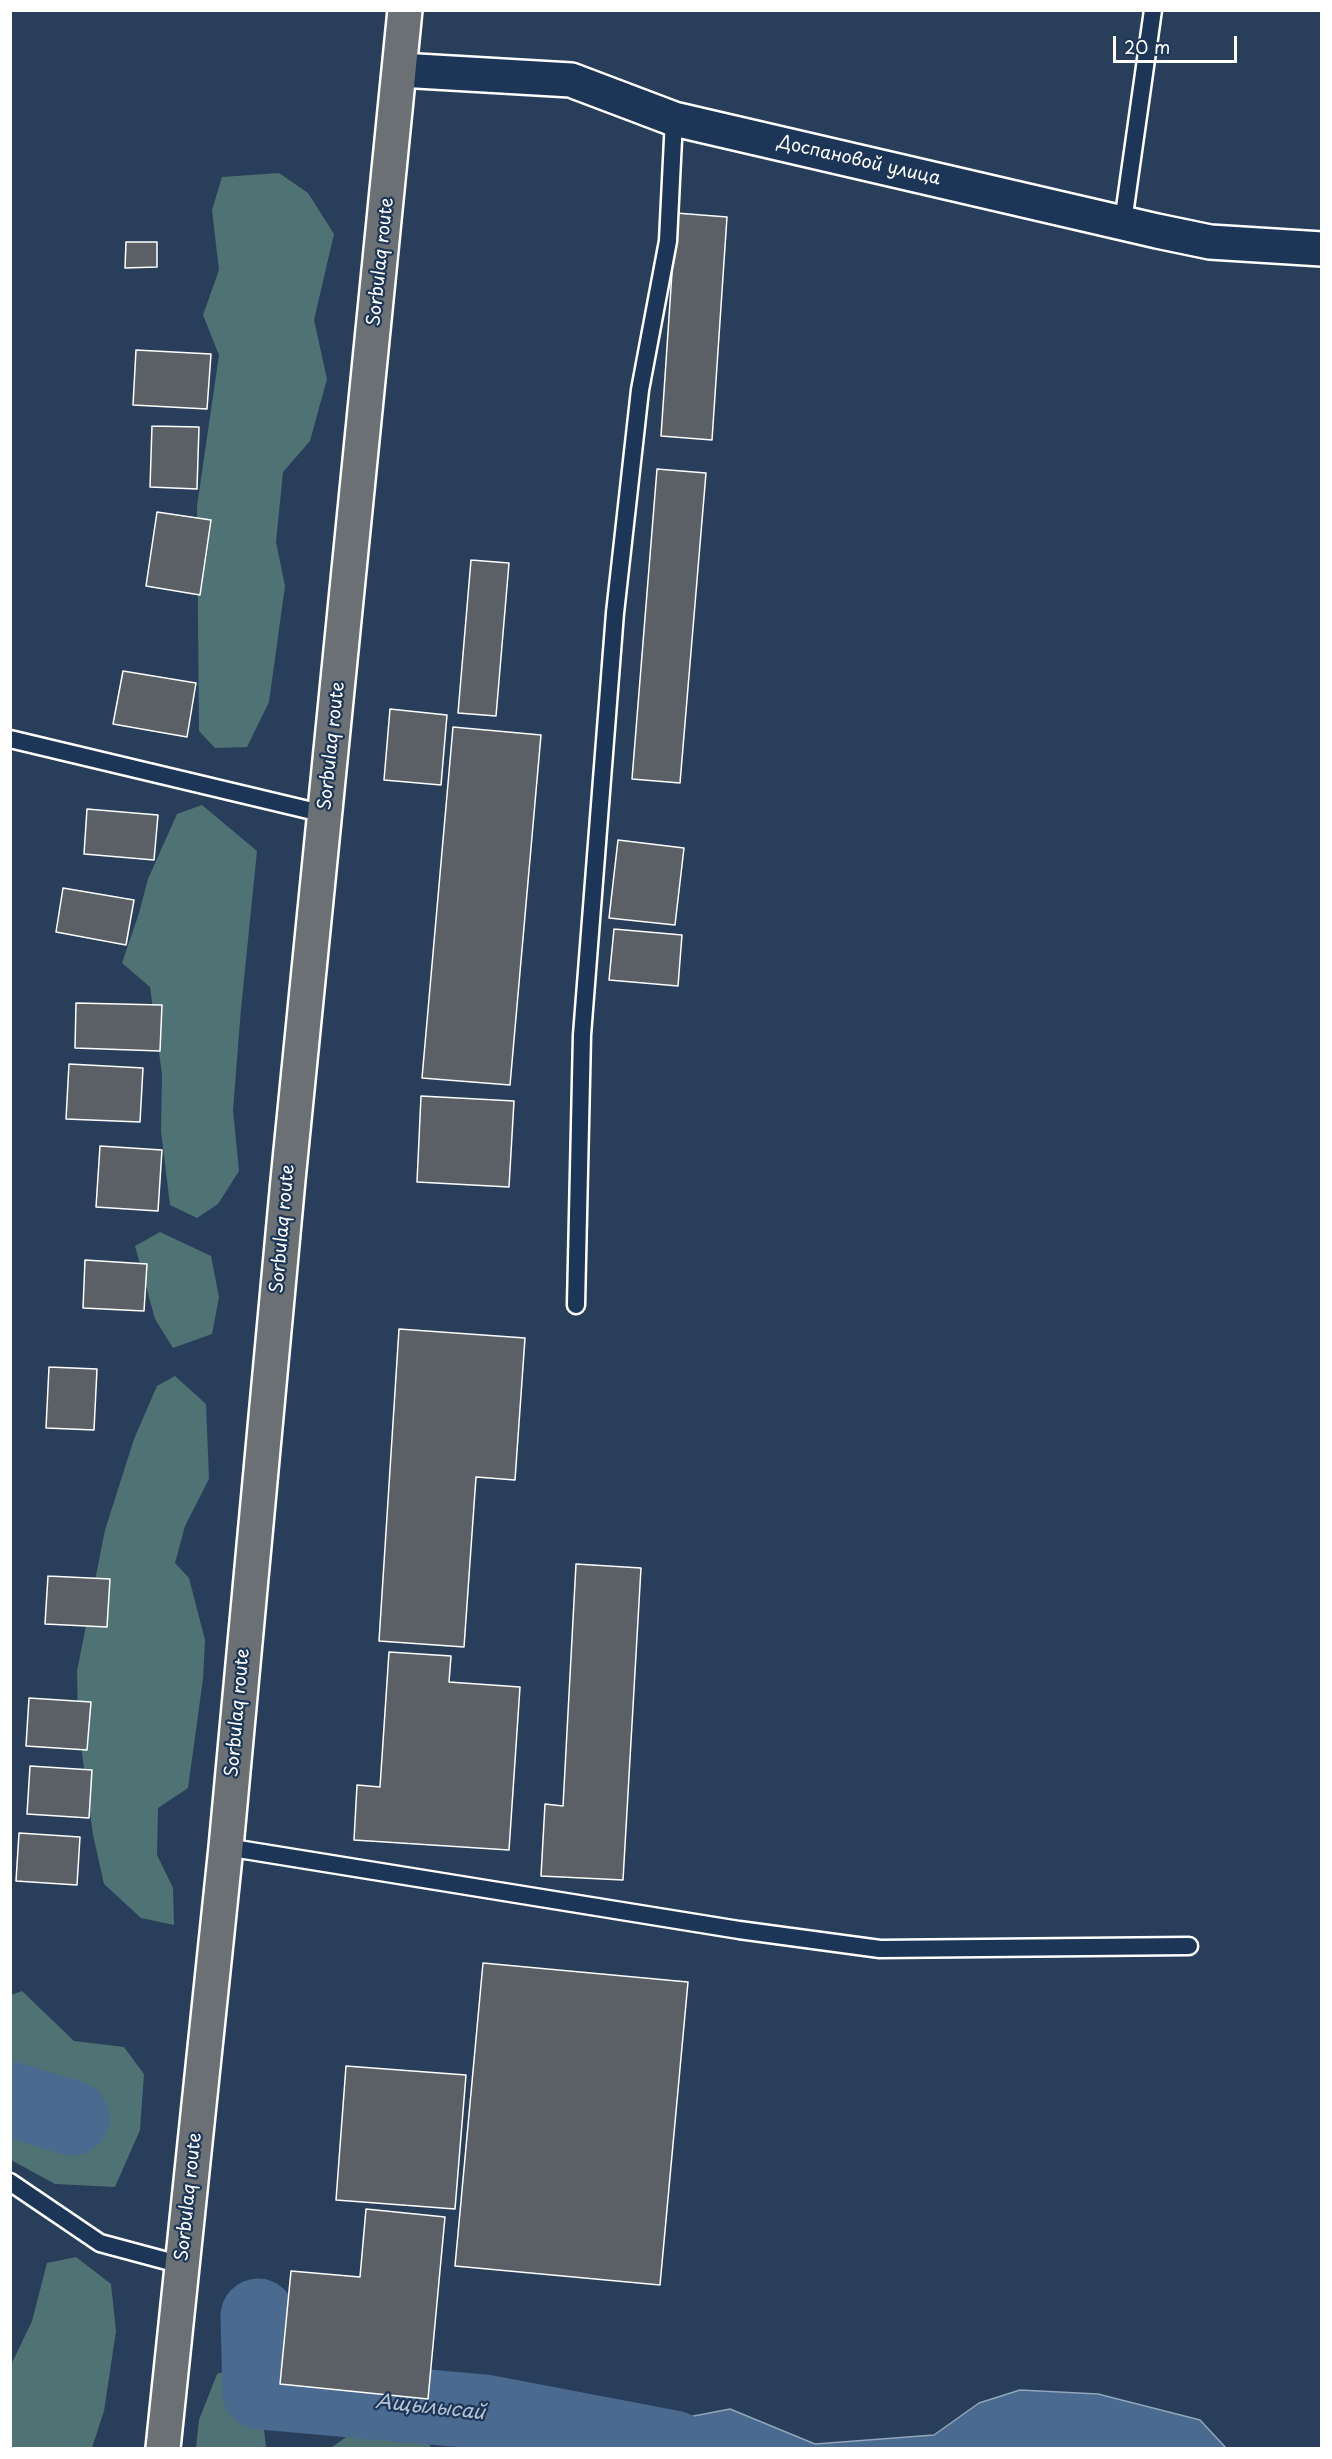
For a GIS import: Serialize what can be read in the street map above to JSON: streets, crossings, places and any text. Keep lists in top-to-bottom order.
{
  "streets": {
    "main road": ["Sorbulaq route"],
    "street": ["Доспановой улица"]
  },
  "crossings": [
    ["Доспановой улица", "Sorbulaq route"]
  ],
  "water": ["Ащылысай"],
  "scale_bar": "20 m"
}
